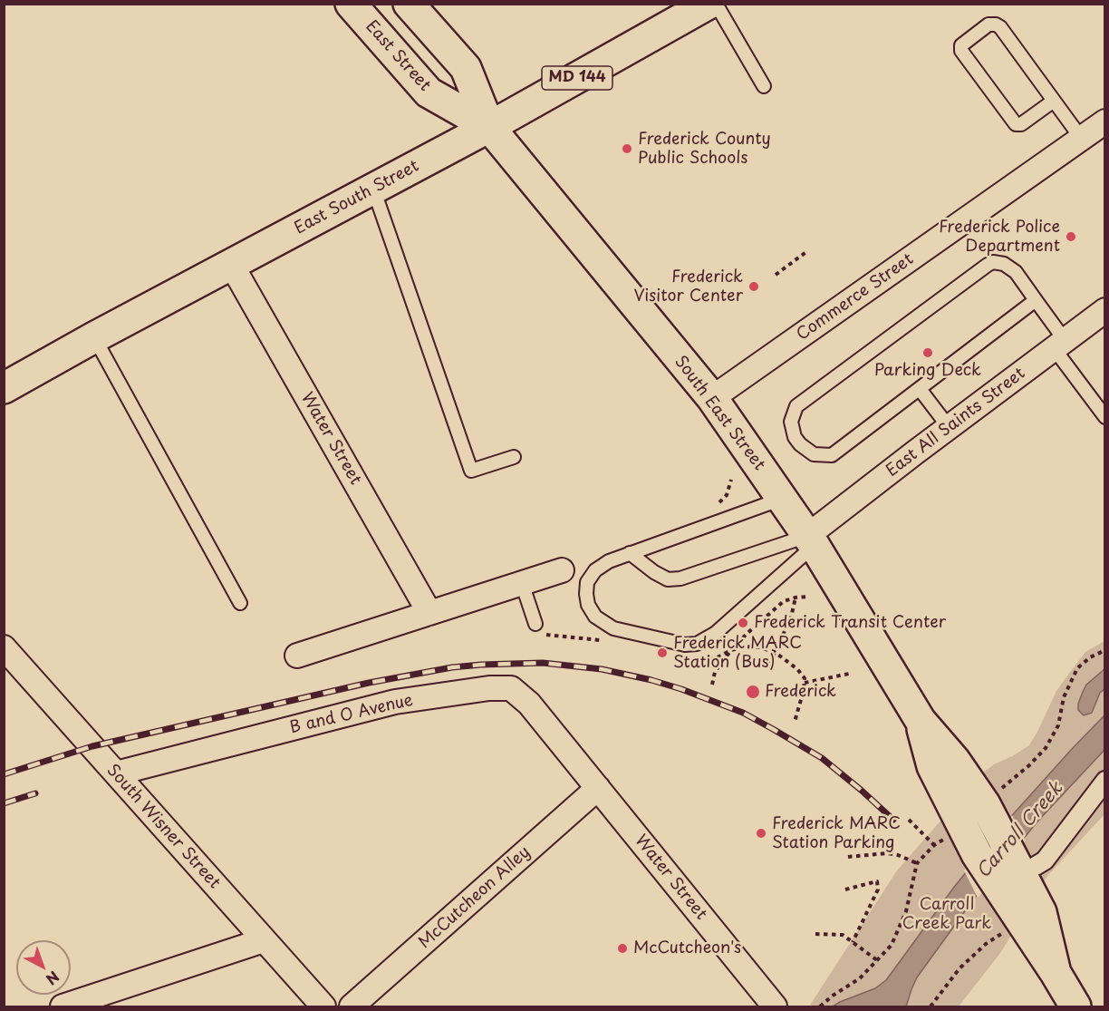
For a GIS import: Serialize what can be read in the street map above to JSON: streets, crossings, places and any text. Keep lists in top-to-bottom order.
{
  "streets": {
    "main road": [
      "East Street",
      "MD 144",
      "East South Street",
      "South East Street"
    ],
    "street": [
      "Commerce Street",
      "East All Saints Street",
      "Water Street",
      "B and O Avenue",
      "South Wisner Street",
      "McCutcheon Alley"
    ]
  },
  "crossings": [
    ["East Street", "East South Street"],
    ["East Street", "South East Street"],
    ["East South Street", "South East Street"],
    ["East South Street", "Water Street"],
    ["Commerce Street", "South East Street"],
    ["South East Street", "East All Saints Street"],
    ["Water Street", "B and O Avenue"],
    ["Water Street", "McCutcheon Alley"],
    ["B and O Avenue", "South Wisner Street"]
  ],
  "water": ["Carroll Creek"],
  "parks": ["Carroll Creek Park"],
  "places": [
    "Frederick County Public Schools",
    "Frederick Police Department",
    "Frederick Visitor Center",
    "Parking Deck",
    "Frederick Transit Center",
    "Frederick MARC Station (Bus)",
    "Frederick",
    "Frederick MARC Station Parking",
    "McCutcheon's"
  ],
  "north": "bottom right"
}
